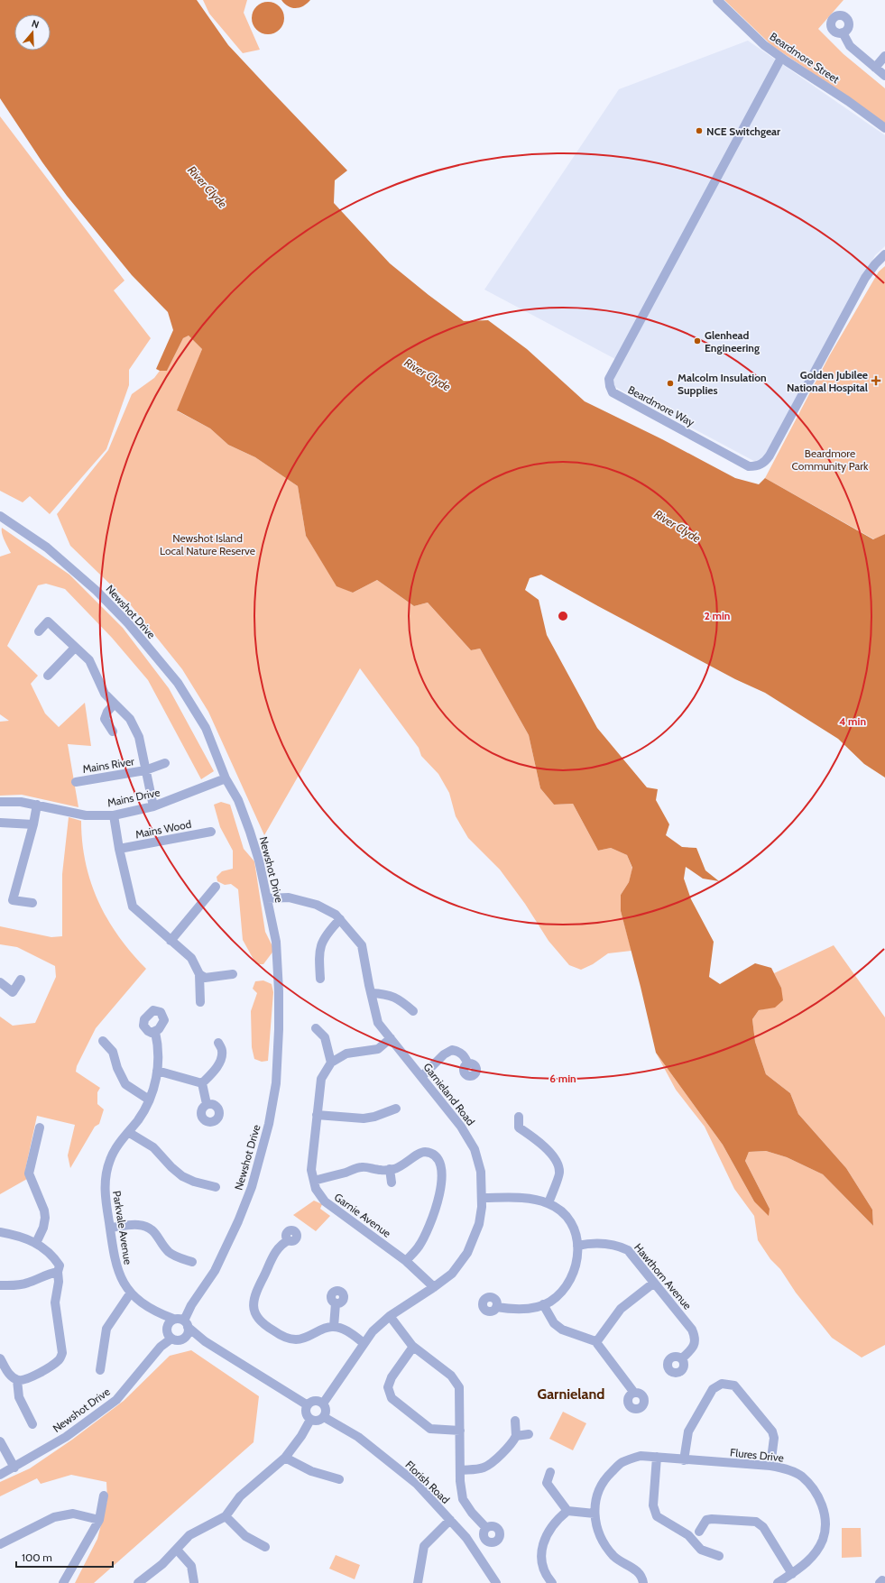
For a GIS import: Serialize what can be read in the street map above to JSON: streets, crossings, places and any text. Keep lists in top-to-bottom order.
{
  "streets": {
    "street": [
      "Beardmore Street",
      "Beardmore Way",
      "Newshot Drive",
      "Mains River",
      "Mains Drive",
      "Mains Wood",
      "Garnieland Road",
      "Garnie Avenue",
      "Parkvale Avenue",
      "Hawthorn Avenue",
      "Flures Drive",
      "Florish Road"
    ]
  },
  "crossings": [
    ["Beardmore Street", "Beardmore Way"],
    ["Newshot Drive", "Mains Drive"],
    ["Newshot Drive", "Garnieland Road"],
    ["Newshot Drive", "Parkvale Avenue"],
    ["Mains River", "Mains Drive"],
    ["Garnieland Road", "Garnie Avenue"],
    ["Garnieland Road", "Florish Road"]
  ],
  "districts": ["Garnieland"],
  "water": ["River Clyde"],
  "parks": ["Beardmore Community Park", "Newshot Island Local Nature Reserve"],
  "places": {
    "other": ["NCE Switchgear", "Glenhead Engineering", "Malcolm Insulation Supplies"],
    "health": ["Golden Jubilee National Hospital"]
  },
  "scale_bar": "100 m",
  "north": "top",
  "rings": ["2 min", "4 min", "6 min"]
}
